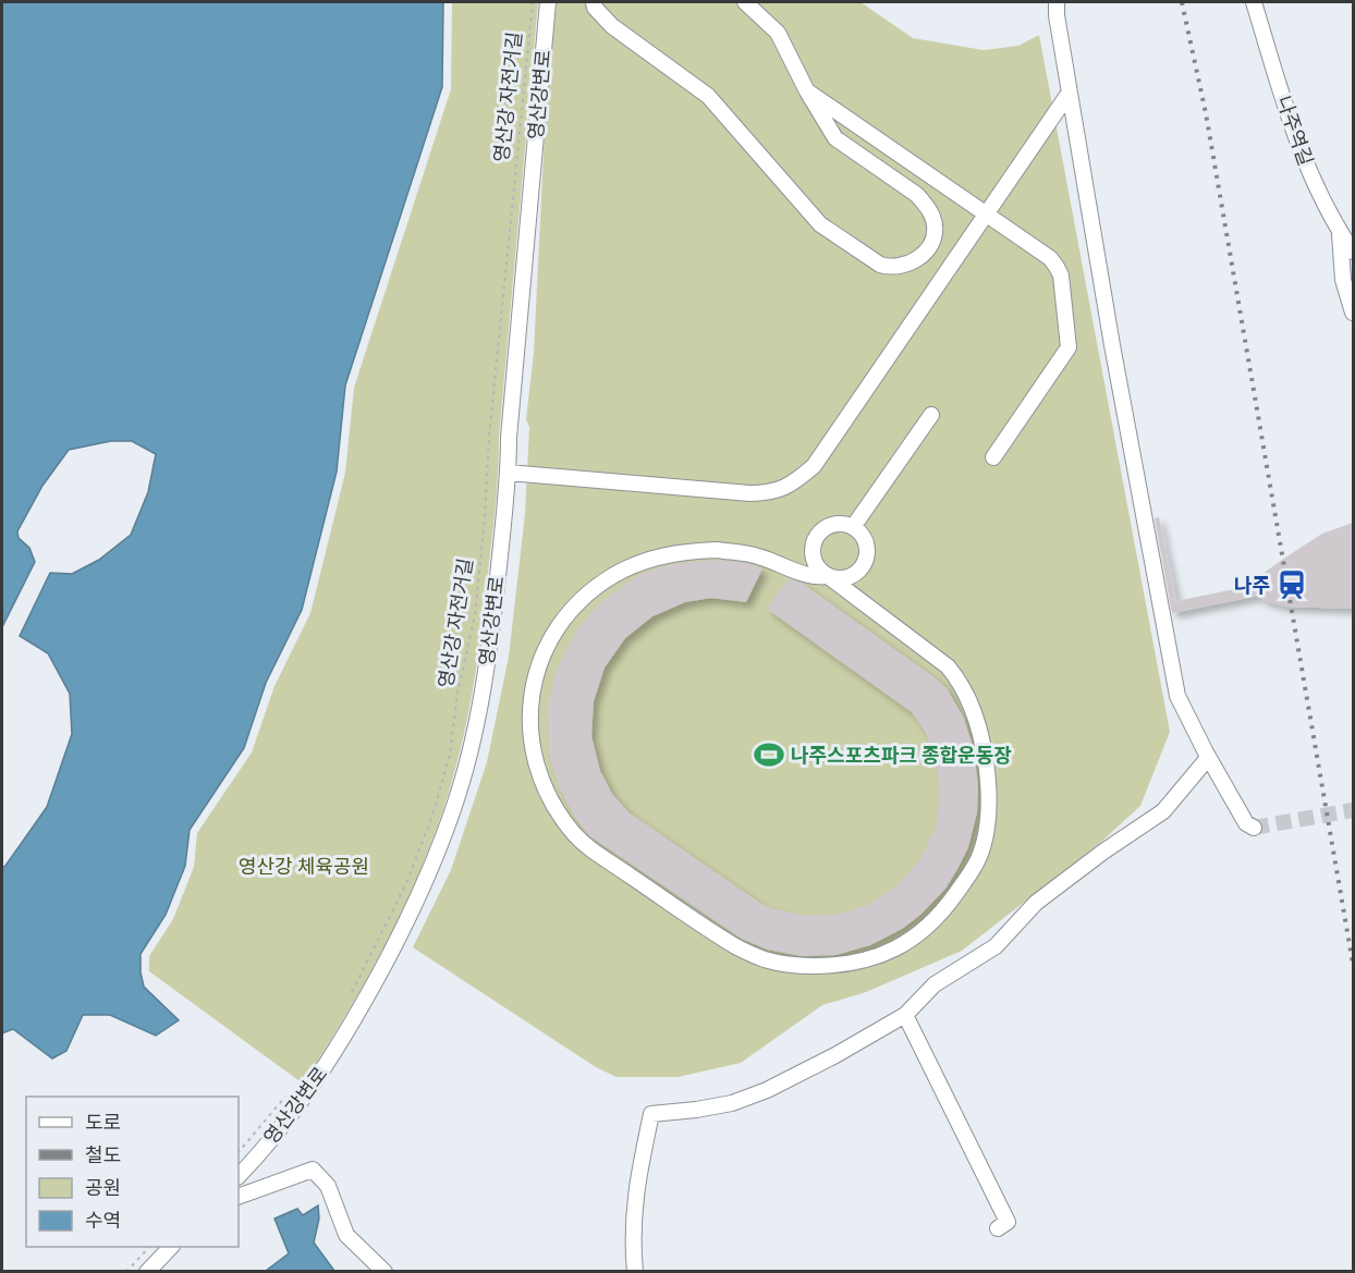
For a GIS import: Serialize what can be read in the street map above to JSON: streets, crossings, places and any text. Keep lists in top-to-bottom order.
{
  "streets": {
    "street": ["영산강변로", "나주역길"],
    "path": ["영산강 자전거길"]
  },
  "parks": ["영산강 체육공원"],
  "places": {
    "station": ["나주"],
    "sports": ["나주스포츠파크 종합운동장"]
  },
  "legend": [
    "도로",
    "철도",
    "공원",
    "수역"
  ]
}
